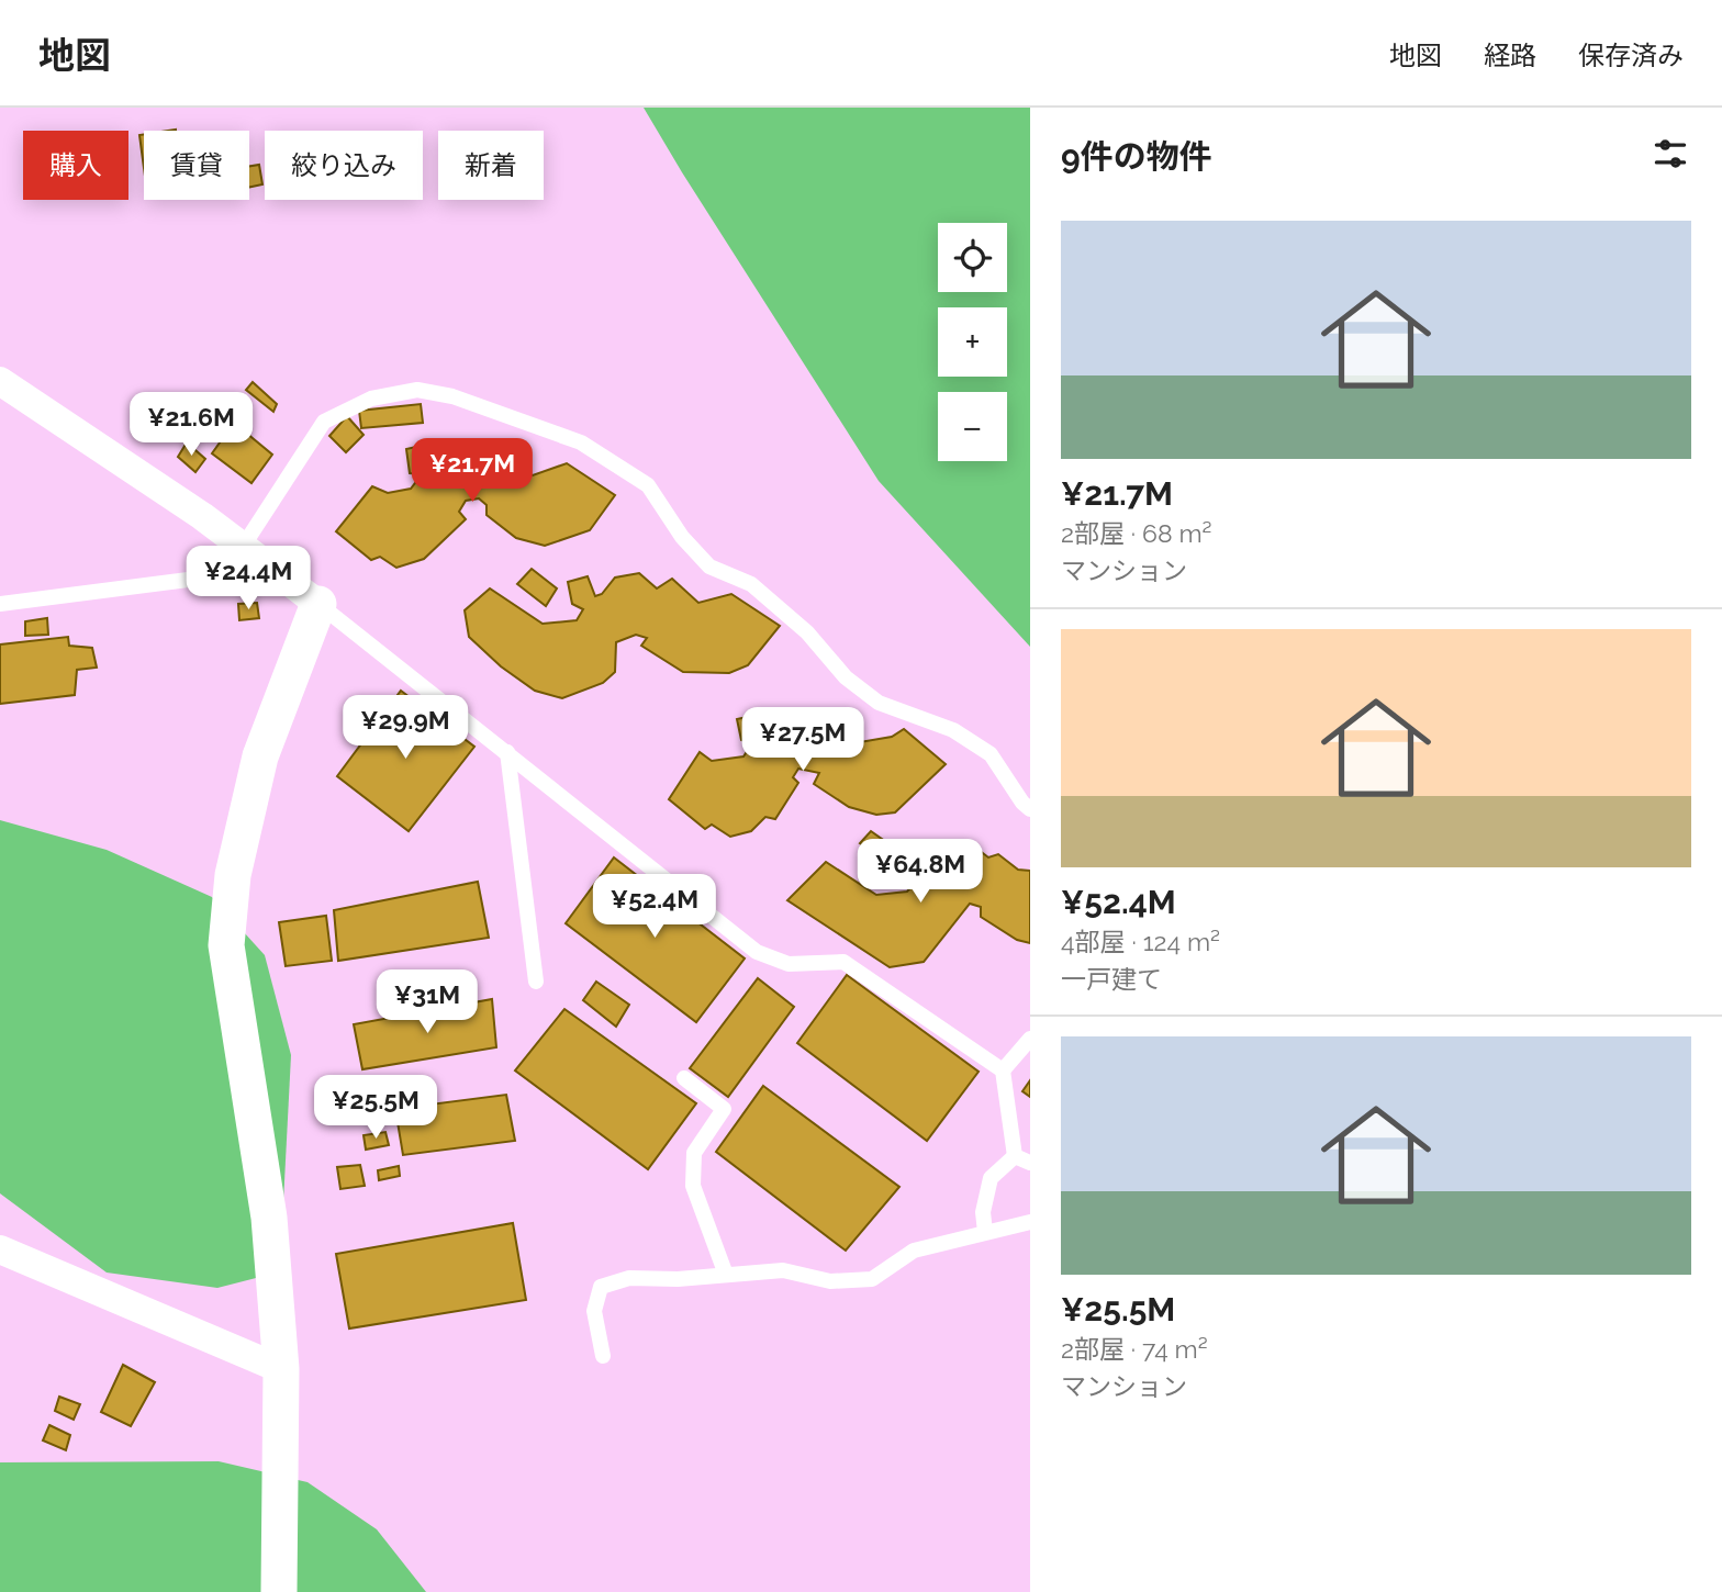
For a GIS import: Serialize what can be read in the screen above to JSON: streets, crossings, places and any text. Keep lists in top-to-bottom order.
{
  "page": {
    "header": "地図",
    "nav": ["地図", "経路", "保存済み"],
    "heading": "9件の物件",
    "chip": [
      "購入",
      "賃貸",
      "絞り込み",
      "新着"
    ],
    "list": [
      {
        "name": "¥21.7M",
        "note": "2部屋 · 68 m² · マンション"
      },
      {
        "name": "¥52.4M",
        "note": "4部屋 · 124 m² · 一戸建て"
      },
      {
        "name": "¥25.5M",
        "note": "2部屋 · 74 m² · マンション"
      }
    ],
    "map_buttons": ["+", "−"],
    "price": [
      "¥21.6M",
      "¥21.7M",
      "¥24.4M",
      "¥29.9M",
      "¥27.5M",
      "¥64.8M",
      "¥52.4M",
      "¥31M",
      "¥25.5M"
    ]
  }
}
